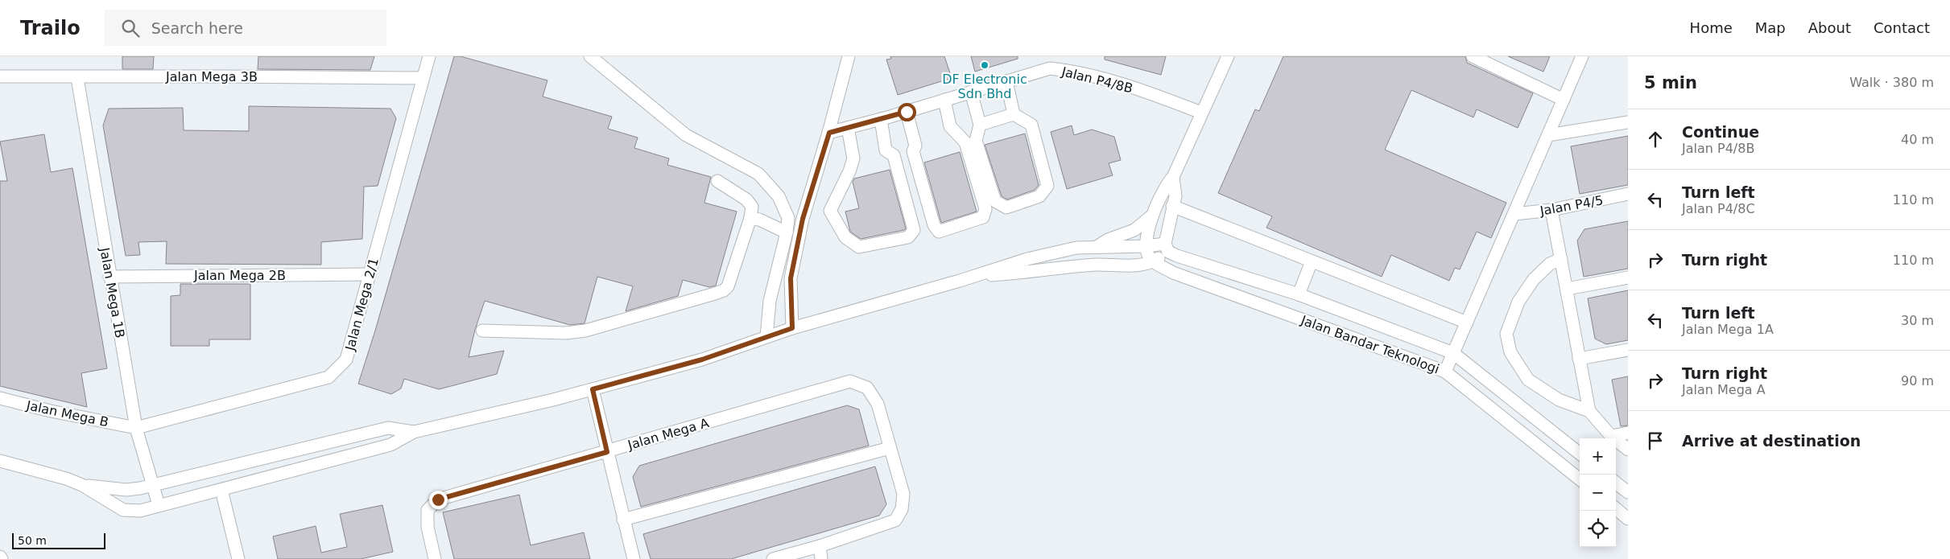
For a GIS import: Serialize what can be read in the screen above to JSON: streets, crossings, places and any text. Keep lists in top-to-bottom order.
{
  "streets": {
    "street": [
      "Jalan Mega 3B",
      "Jalan P4/8B",
      "Jalan P4/5",
      "Jalan Mega 2B",
      "Jalan Mega 1B",
      "Jalan Mega 2/1",
      "Jalan Bandar Teknologi",
      "Jalan Mega B",
      "Jalan Mega A"
    ]
  },
  "crossings": [
    ["Jalan Mega 3B", "Jalan Mega 1B"],
    ["Jalan Mega 3B", "Jalan Mega 2/1"],
    ["Jalan Mega 2B", "Jalan Mega 1B"],
    ["Jalan Mega 2B", "Jalan Mega 2/1"],
    ["Jalan Mega 1B", "Jalan Mega 2/1"],
    ["Jalan Mega 1B", "Jalan Mega B"],
    ["Jalan Mega 2/1", "Jalan Mega B"]
  ],
  "places": ["DF Electronic Sdn Bhd"],
  "scale_bar": "50 m",
  "page": {
    "header": "Trailo",
    "search": "Search here",
    "nav": [
      "Home",
      "Map",
      "About",
      "Contact"
    ],
    "heading": ["5 min", "Walk · 380 m"],
    "list": [
      ["Continue", "Jalan P4/8B", "40 m"],
      ["Turn left", "Jalan P4/8C", "110 m"],
      ["Turn right", "110 m"],
      ["Turn left", "Jalan Mega 1A", "30 m"],
      ["Turn right", "Jalan Mega A", "90 m"],
      "Arrive at destination"
    ],
    "map_buttons": ["+", "−"],
    "scale": "50 m"
  }
}
